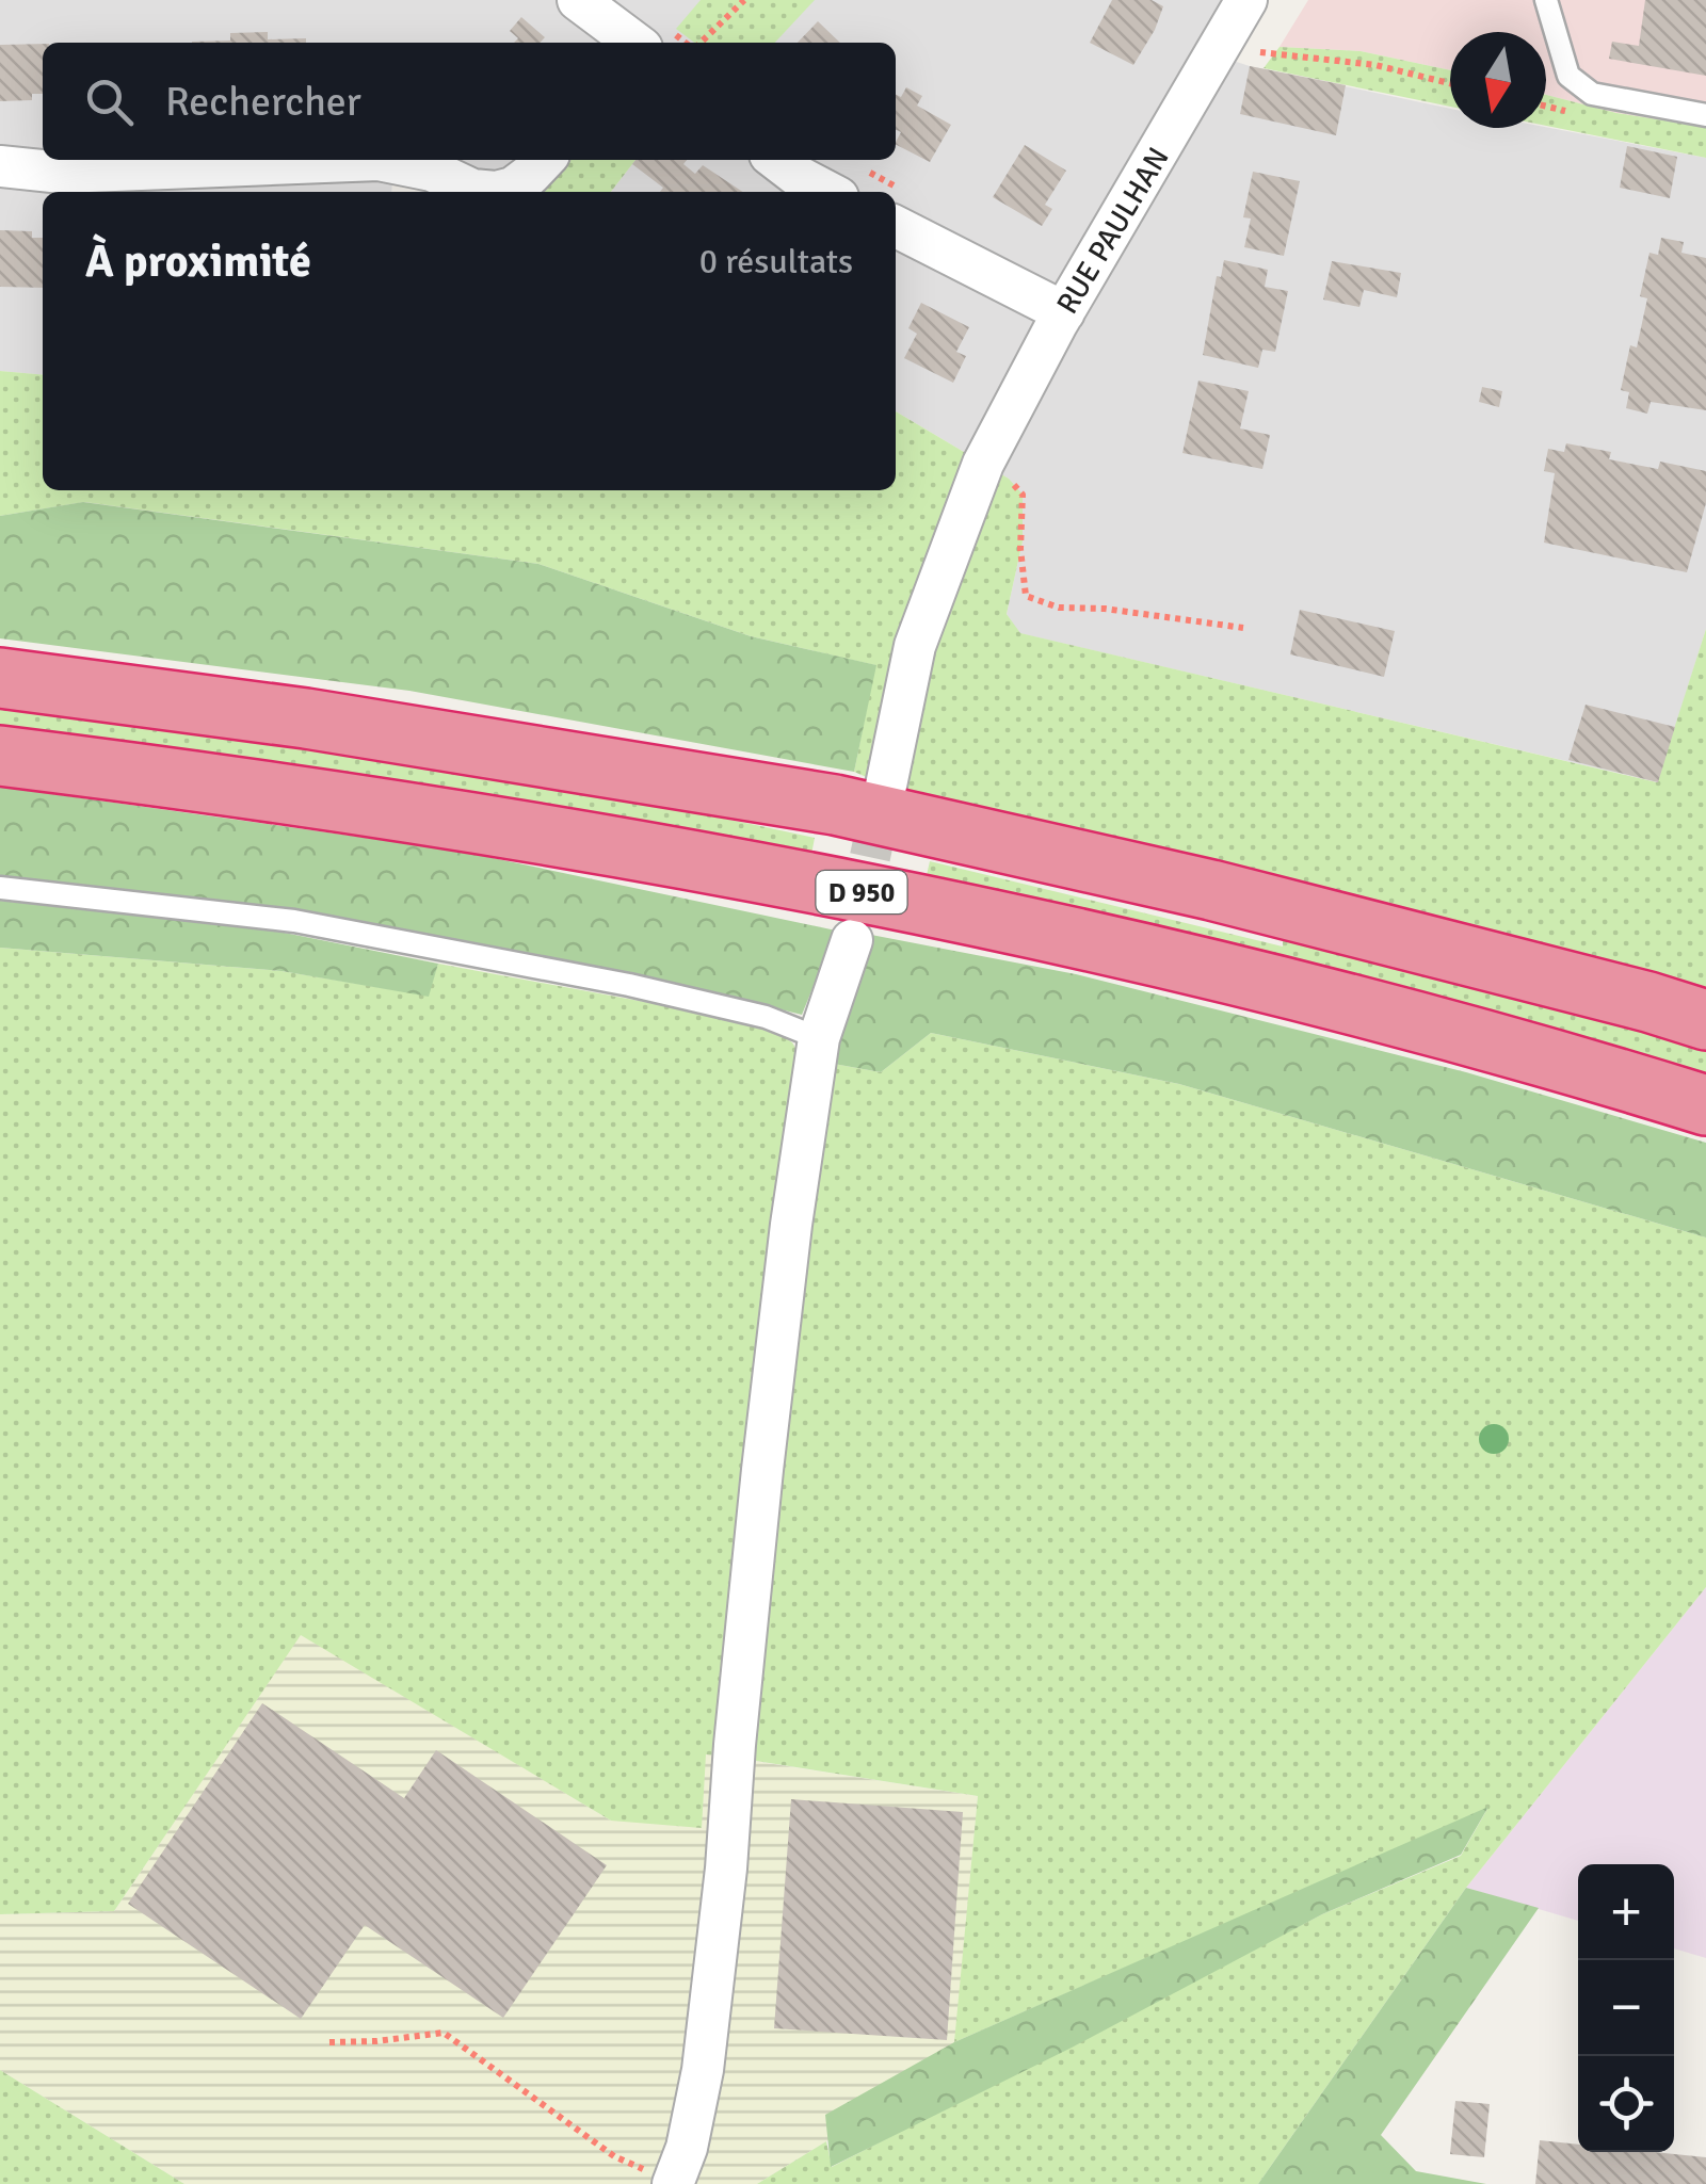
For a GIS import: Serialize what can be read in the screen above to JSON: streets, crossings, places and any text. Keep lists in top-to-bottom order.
{
  "streets": {
    "highway": ["D 950"],
    "street": ["RUE PAULHAN"]
  },
  "north": "bottom",
  "page": {
    "search": "Rechercher",
    "heading": ["À proximité", "0 résultats"],
    "map_buttons": ["+", "−"]
  }
}
